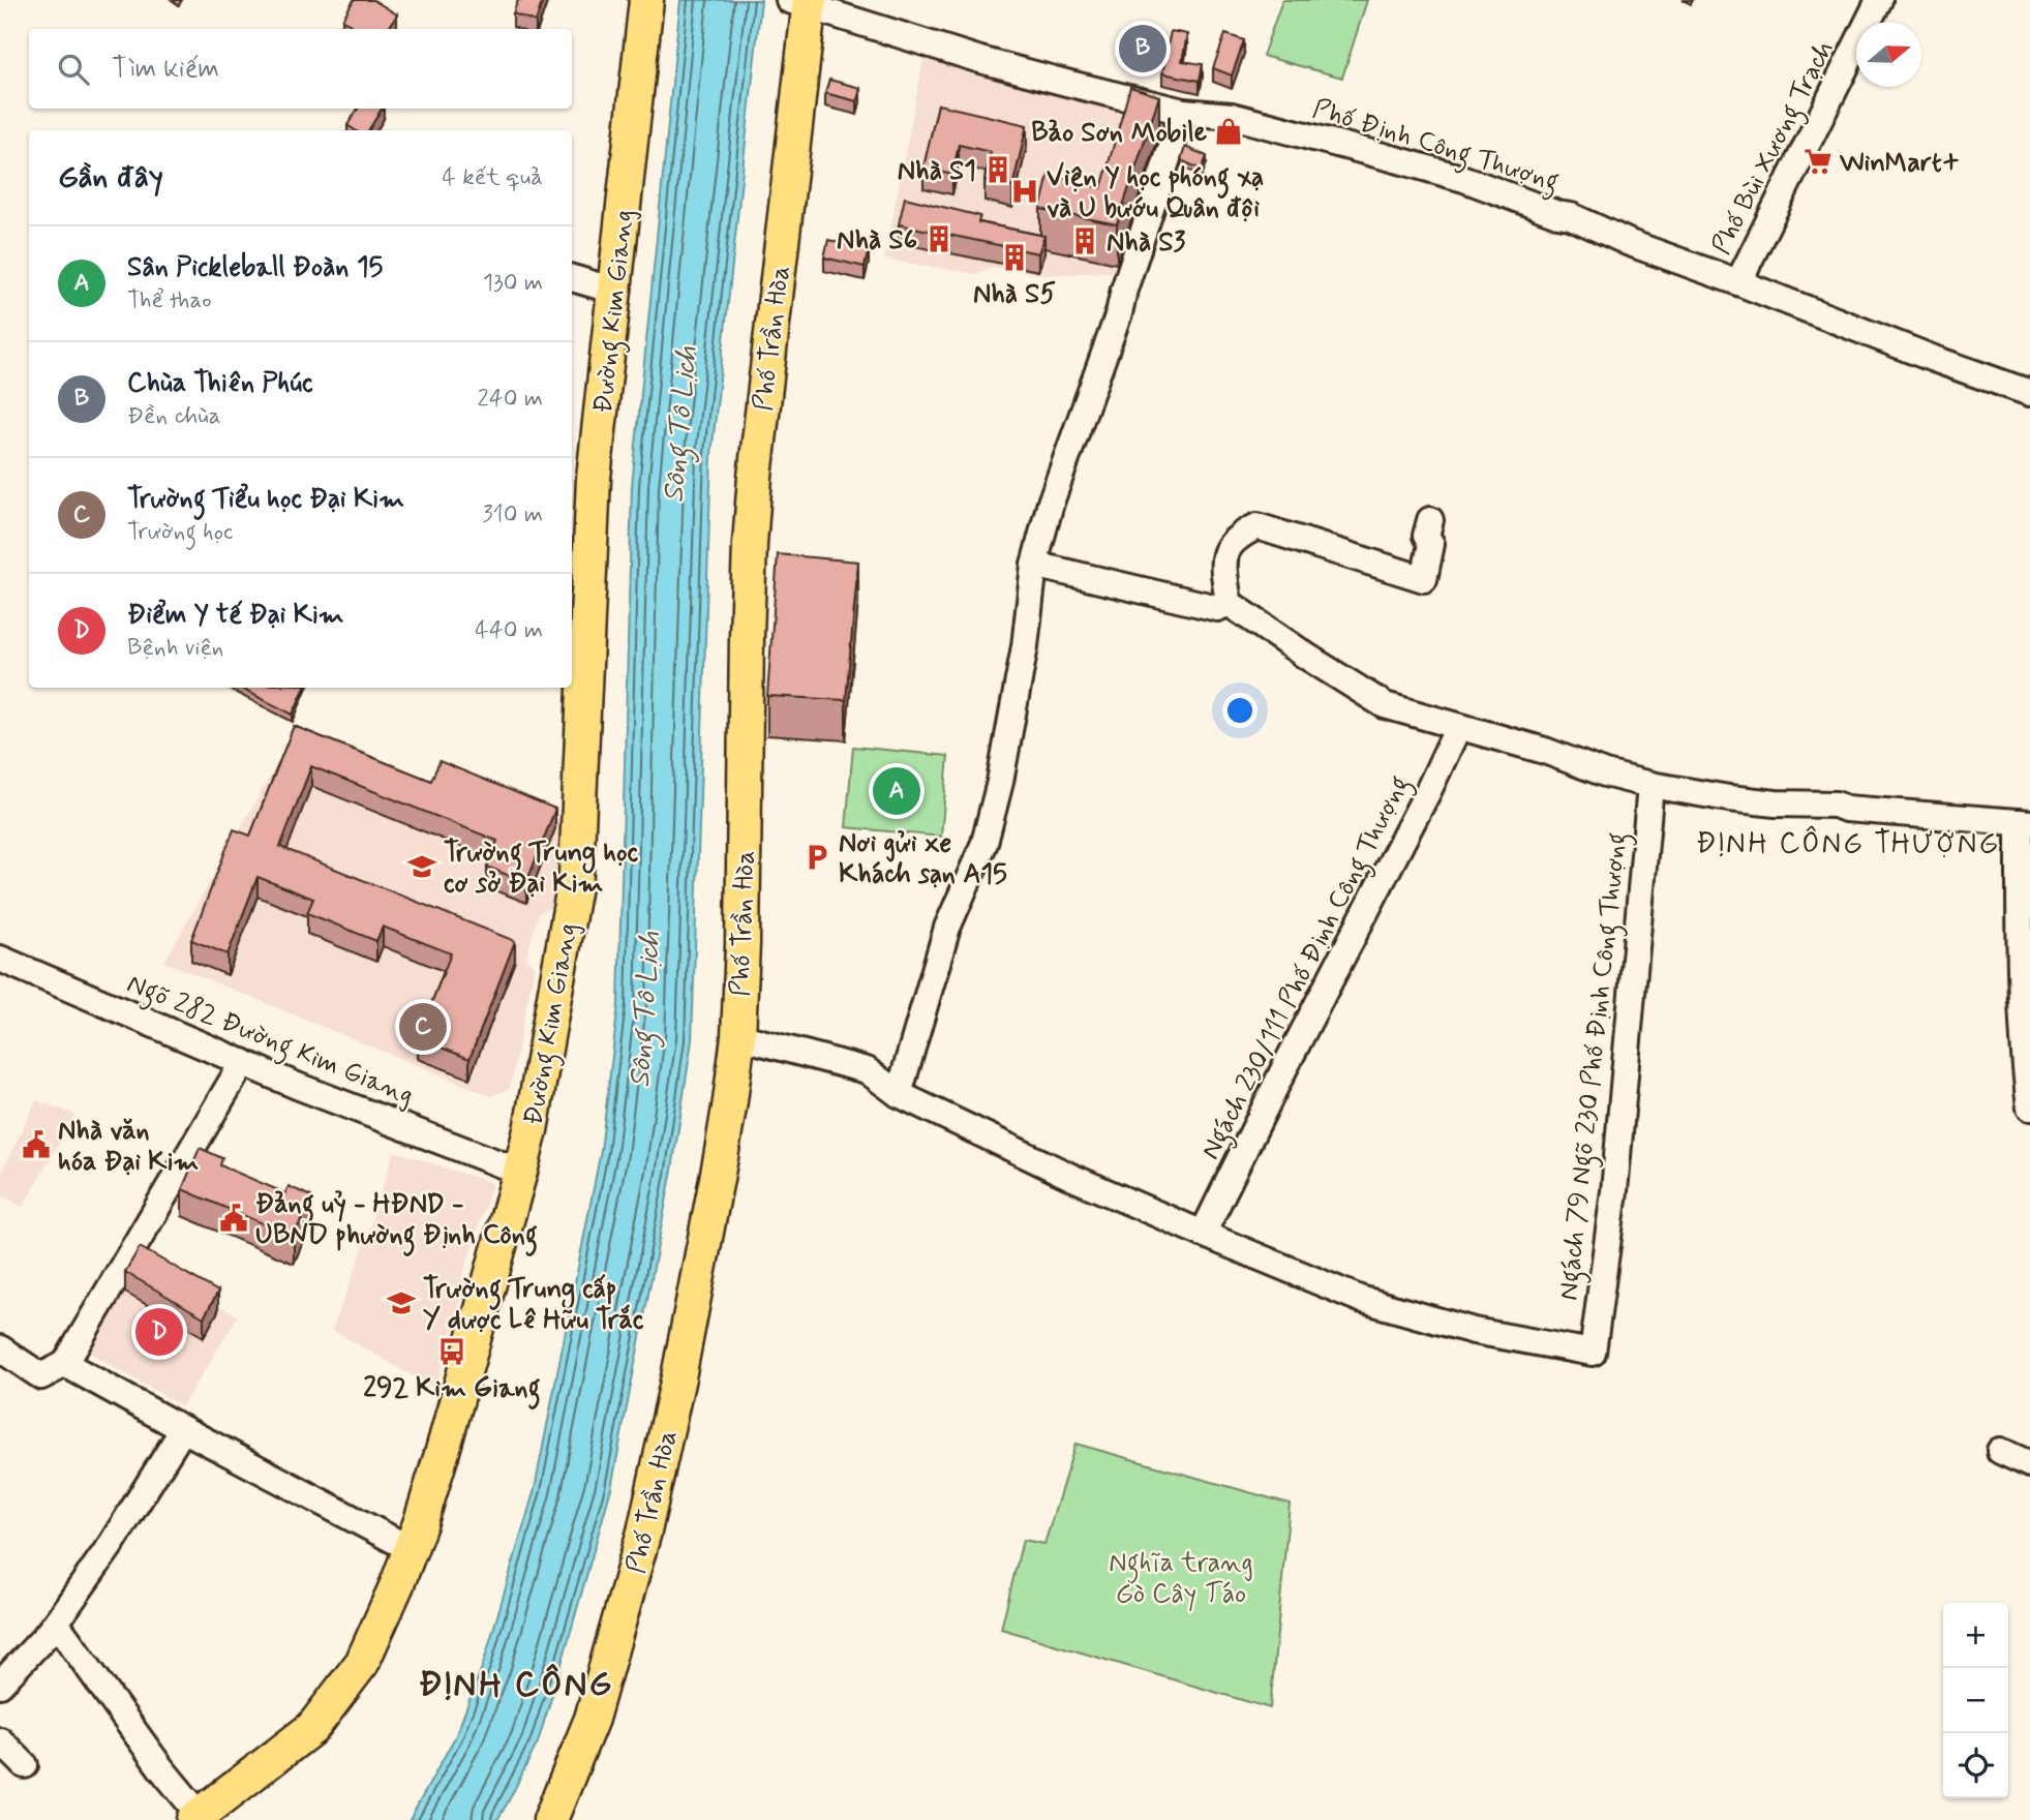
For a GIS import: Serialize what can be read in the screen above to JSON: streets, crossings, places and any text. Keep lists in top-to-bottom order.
{
  "streets": {
    "main road": ["Đường Kim Giang", "Phố Trần Hòa"],
    "street": [
      "Phố Định Công Thượng",
      "Phố Bùi Xương Trạch",
      "Ngách 230/111 Phố Định Công Thượng",
      "Ngõ 282 Đường Kim Giang",
      "Ngách 79 Ngõ 230 Phố Định Công Thượng"
    ]
  },
  "crossings": [
    ["Phố Định Công Thượng", "Phố Bùi Xương Trạch"],
    ["Phố Định Công Thượng", "Phố Trần Hòa"],
    ["Đường Kim Giang", "Ngõ 282 Đường Kim Giang"],
    ["Ngách 230/111 Phố Định Công Thượng", "Ngách 79 Ngõ 230 Phố Định Công Thượng"]
  ],
  "districts": ["ĐỊNH CÔNG THƯỢNG", "ĐỊNH CÔNG"],
  "water": ["Sông Tô Lịch"],
  "parks": ["Nghĩa trang Gò Cây Táo"],
  "places": {
    "shop": ["Bảo Sơn Mobile"],
    "supermarket": ["WinMart+"],
    "building": [
      "Nhà S1",
      "Nhà S6",
      "Nhà S3",
      "Nhà S5"
    ],
    "hospital": ["Viện Y học phóng xạ và U bướu Quân đội"],
    "parking": ["Nơi gửi xe Khách sạn A15"],
    "school or university": ["Trường Trung học cơ sở Đại Kim", "Trường Trung cấp Y dược Lê Hữu Trắc"],
    "public building": ["Nhà văn hóa Đại Kim", "Đảng uỷ - HĐND - UBND phường Định Công"],
    "bus stop": ["292 Kim Giang"]
  },
  "north": "right",
  "page": {
    "pins": [
      "B",
      "A",
      "C",
      "D"
    ],
    "search": "Tìm kiếm",
    "heading": ["Gần đây", "4 kết quả"],
    "list": [
      {
        "mark": "A",
        "name": "Sân Pickleball Đoàn 15",
        "note": "Thể thao",
        "value": "130 m"
      },
      {
        "mark": "B",
        "name": "Chùa Thiên Phúc",
        "note": "Đền chùa",
        "value": "240 m"
      },
      {
        "mark": "C",
        "name": "Trường Tiểu học Đại Kim",
        "note": "Trường học",
        "value": "310 m"
      },
      {
        "mark": "D",
        "name": "Điểm Y tế Đại Kim",
        "note": "Bệnh viện",
        "value": "440 m"
      }
    ],
    "map_buttons": ["+", "−"]
  }
}
